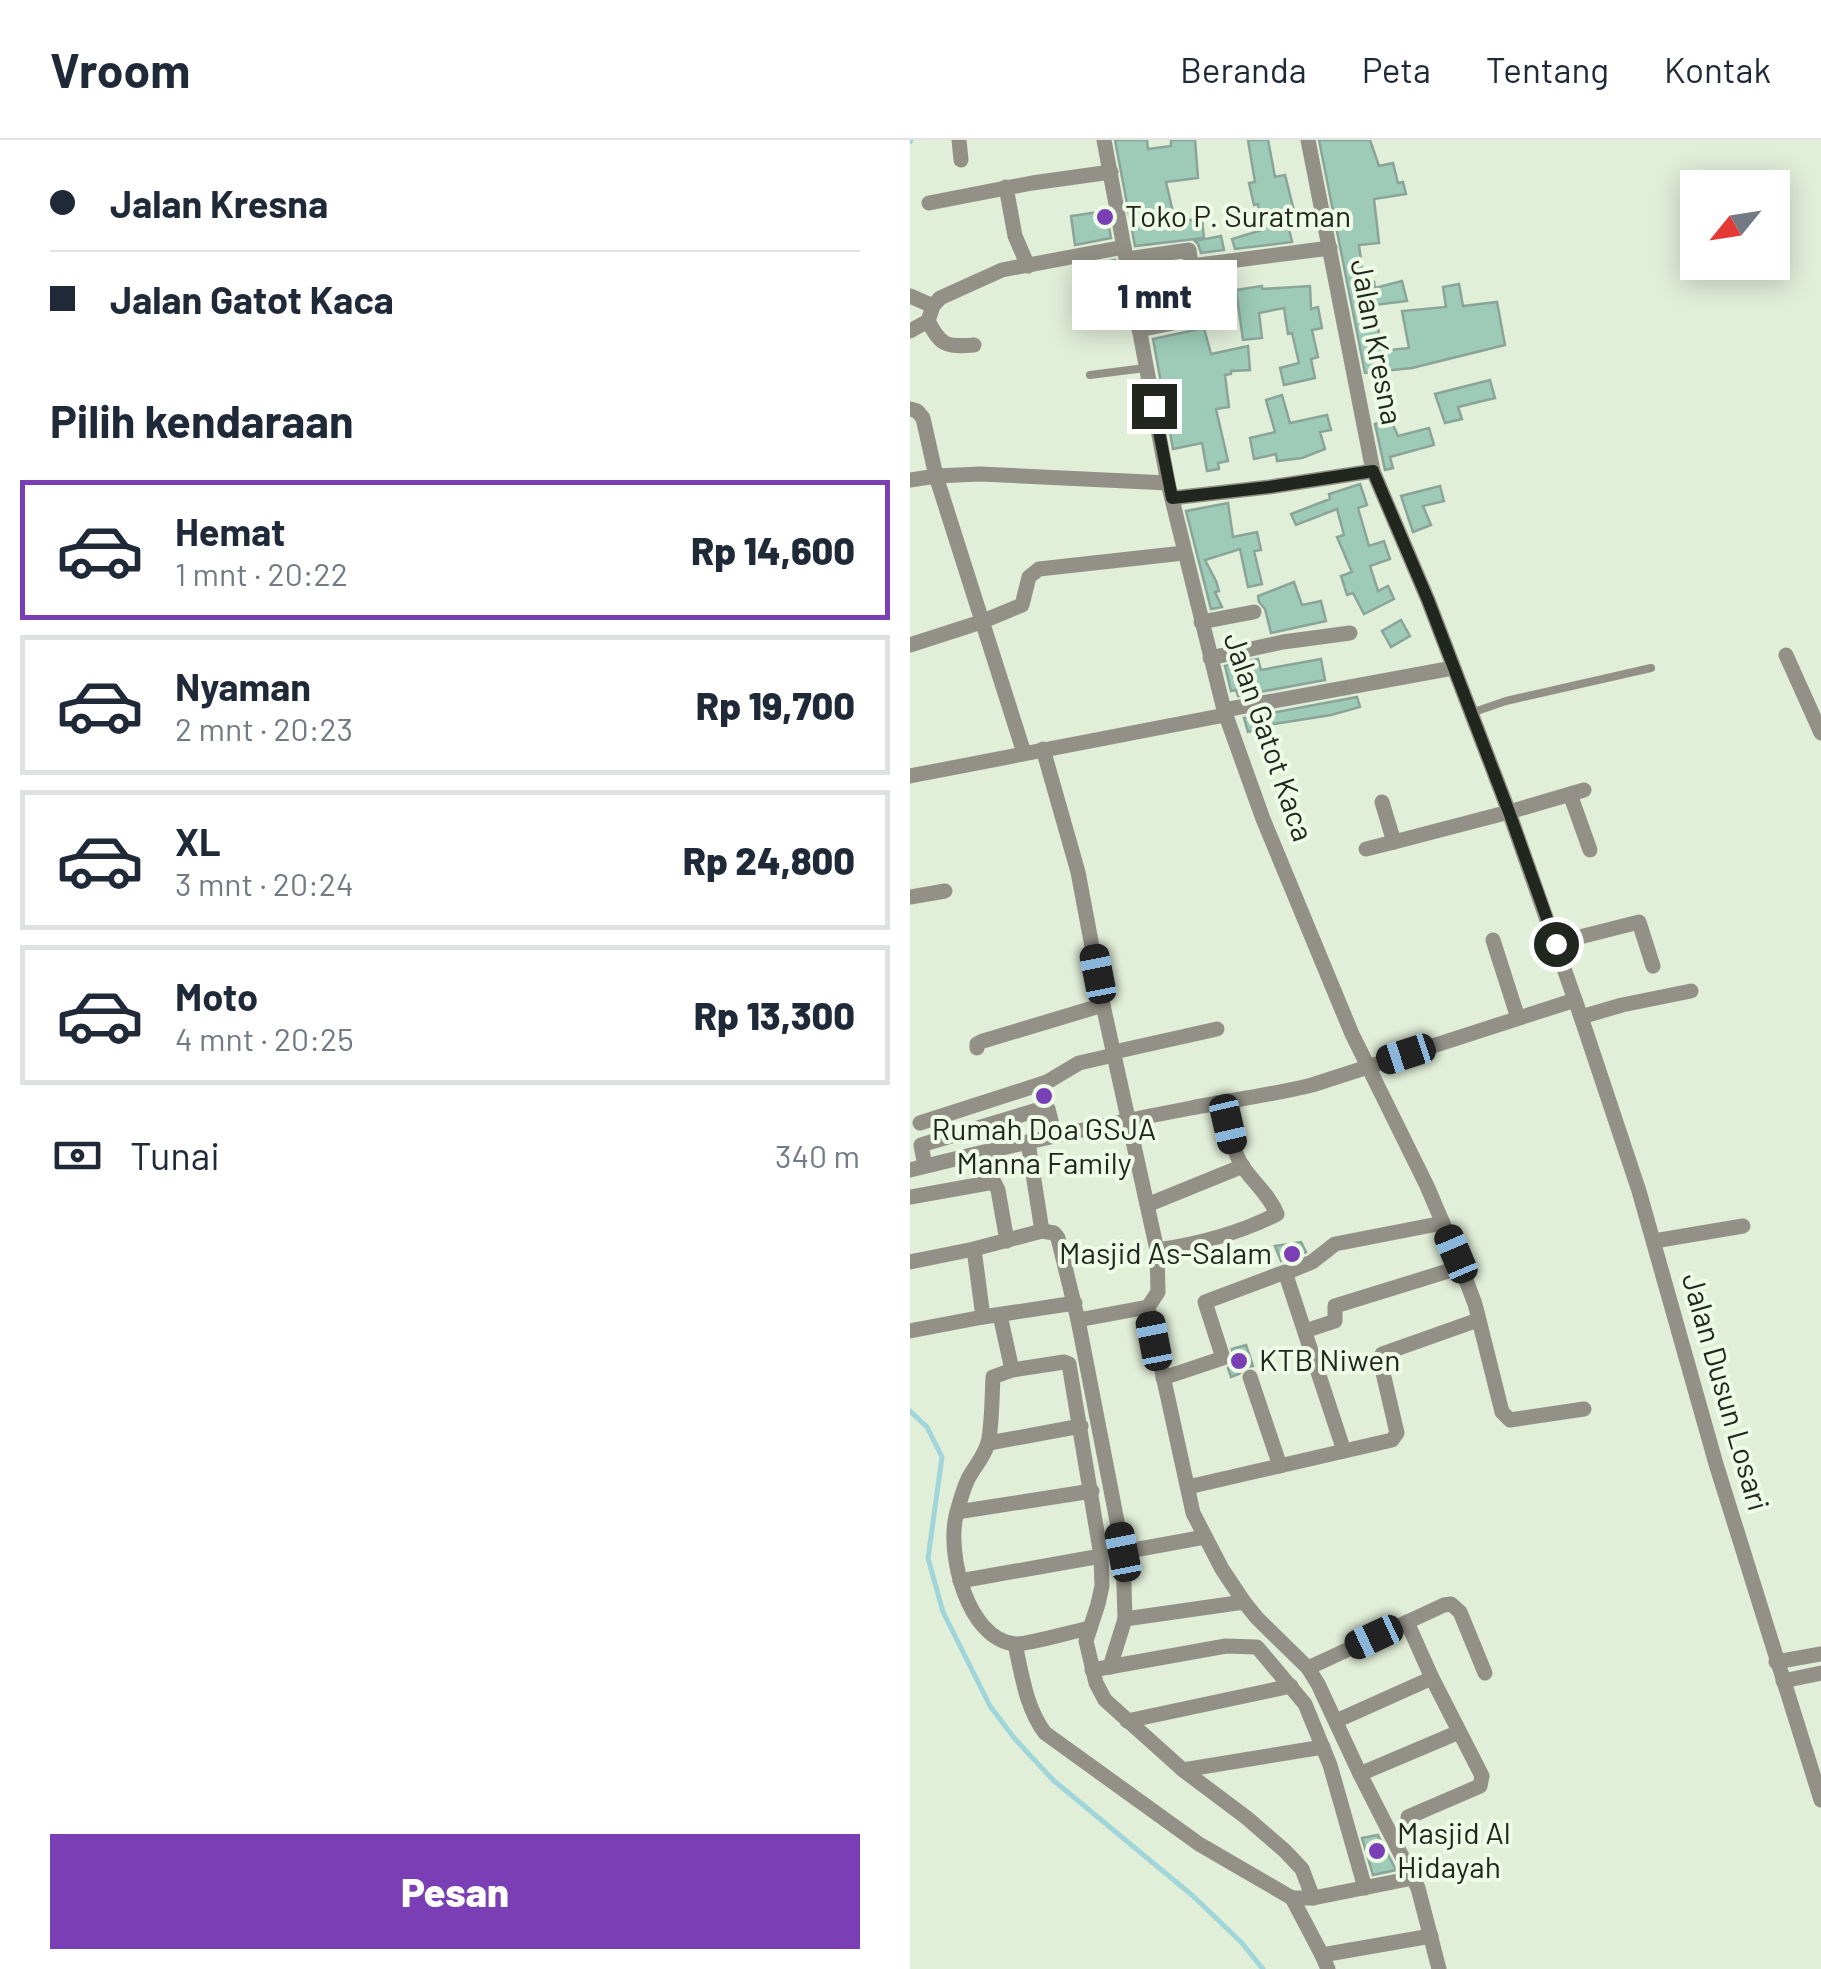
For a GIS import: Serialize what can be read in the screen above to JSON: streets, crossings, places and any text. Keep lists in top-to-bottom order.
{
  "streets": {
    "street": ["Jalan Kresna", "Jalan Gatot Kaca", "Jalan Dusun Losari"]
  },
  "crossings": [
    ["Jalan Kresna", "Jalan Dusun Losari"]
  ],
  "places": [
    "Toko P. Suratman",
    "Rumah Doa GSJA Manna Family",
    "Masjid As-Salam",
    "KTB Niwen",
    "Masjid Al Hidayah"
  ],
  "north": "bottom left",
  "page": {
    "header": "Vroom",
    "nav": [
      "Beranda",
      "Peta",
      "Tentang",
      "Kontak"
    ],
    "banner": ["Jalan Kresna", "Jalan Gatot Kaca"],
    "bubble": "1 mnt",
    "heading": "Pilih kendaraan",
    "list": [
      {
        "name": "Hemat",
        "note": "1 mnt · 20:22",
        "value": "Rp 14,600"
      },
      {
        "name": "Nyaman",
        "note": "2 mnt · 20:23",
        "value": "Rp 19,700"
      },
      {
        "name": "XL",
        "note": "3 mnt · 20:24",
        "value": "Rp 24,800"
      },
      {
        "name": "Moto",
        "note": "4 mnt · 20:25",
        "value": "Rp 13,300"
      }
    ],
    "pay": ["Tunai", "340 m"],
    "buttons": "Pesan"
  }
}
